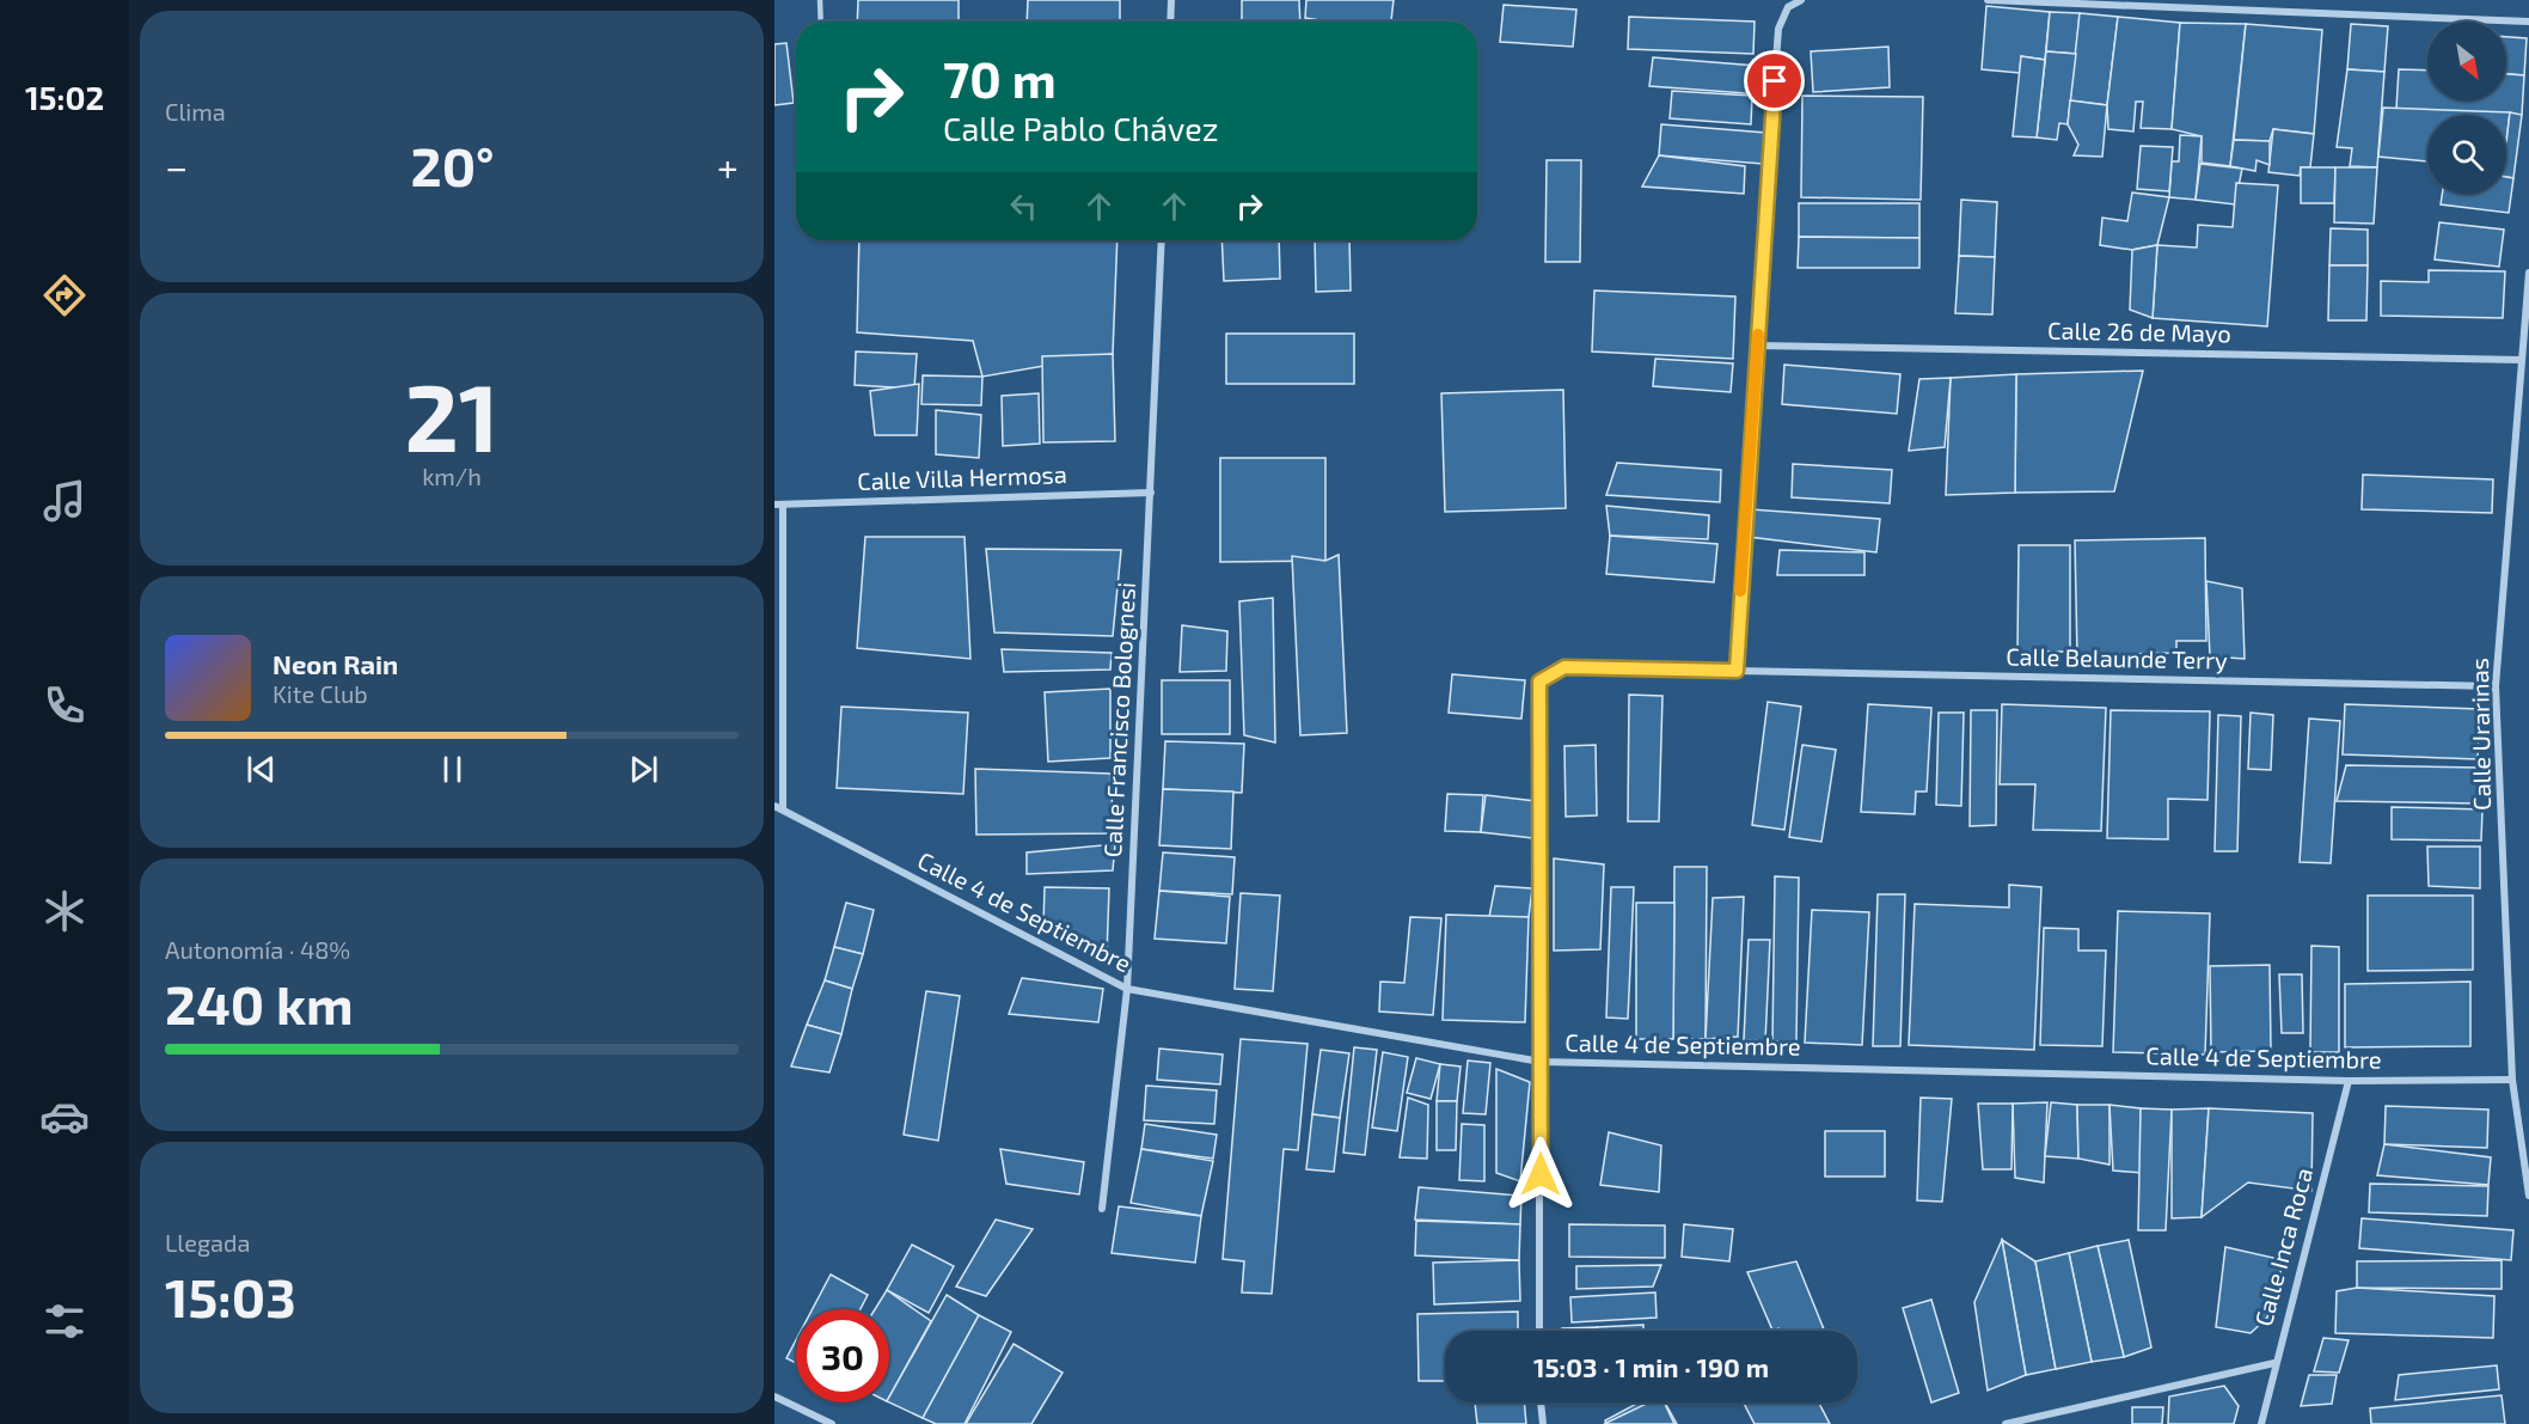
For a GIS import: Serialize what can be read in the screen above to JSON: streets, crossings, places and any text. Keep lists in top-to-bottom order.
{
  "streets": {
    "street": [
      "Calle 26 de Mayo",
      "Calle Villa Hermosa",
      "Calle Belaunde Terry",
      "Calle Francisco Bolognesi",
      "Calle Urarinas",
      "Calle 4 de Septiembre",
      "Calle Inca Roca"
    ]
  },
  "crossings": [
    ["Calle 26 de Mayo", "Calle Urarinas"],
    ["Calle Villa Hermosa", "Calle Francisco Bolognesi"],
    ["Calle Belaunde Terry", "Calle Urarinas"],
    ["Calle Belaunde Terry", "Calle 4 de Septiembre"],
    ["Calle Francisco Bolognesi", "Calle 4 de Septiembre"],
    ["Calle Urarinas", "Calle 4 de Septiembre"],
    ["Calle 4 de Septiembre", "Calle Inca Roca"]
  ],
  "north": "bottom right",
  "page": {
    "tabs": "15:02",
    "tile": [
      "Clima",
      ["21", "km/h"],
      ["Autonomía · 48%", "240 km"],
      ["Llegada", "15:03"]
    ],
    "turn": ["70 m", "Calle Pablo Chávez"],
    "heat": ["−", "20°", "+"],
    "song": ["Neon Rain", "Kite Club"],
    "limit": "30",
    "trip": "15:03 · 1 min · 190 m"
  }
}
